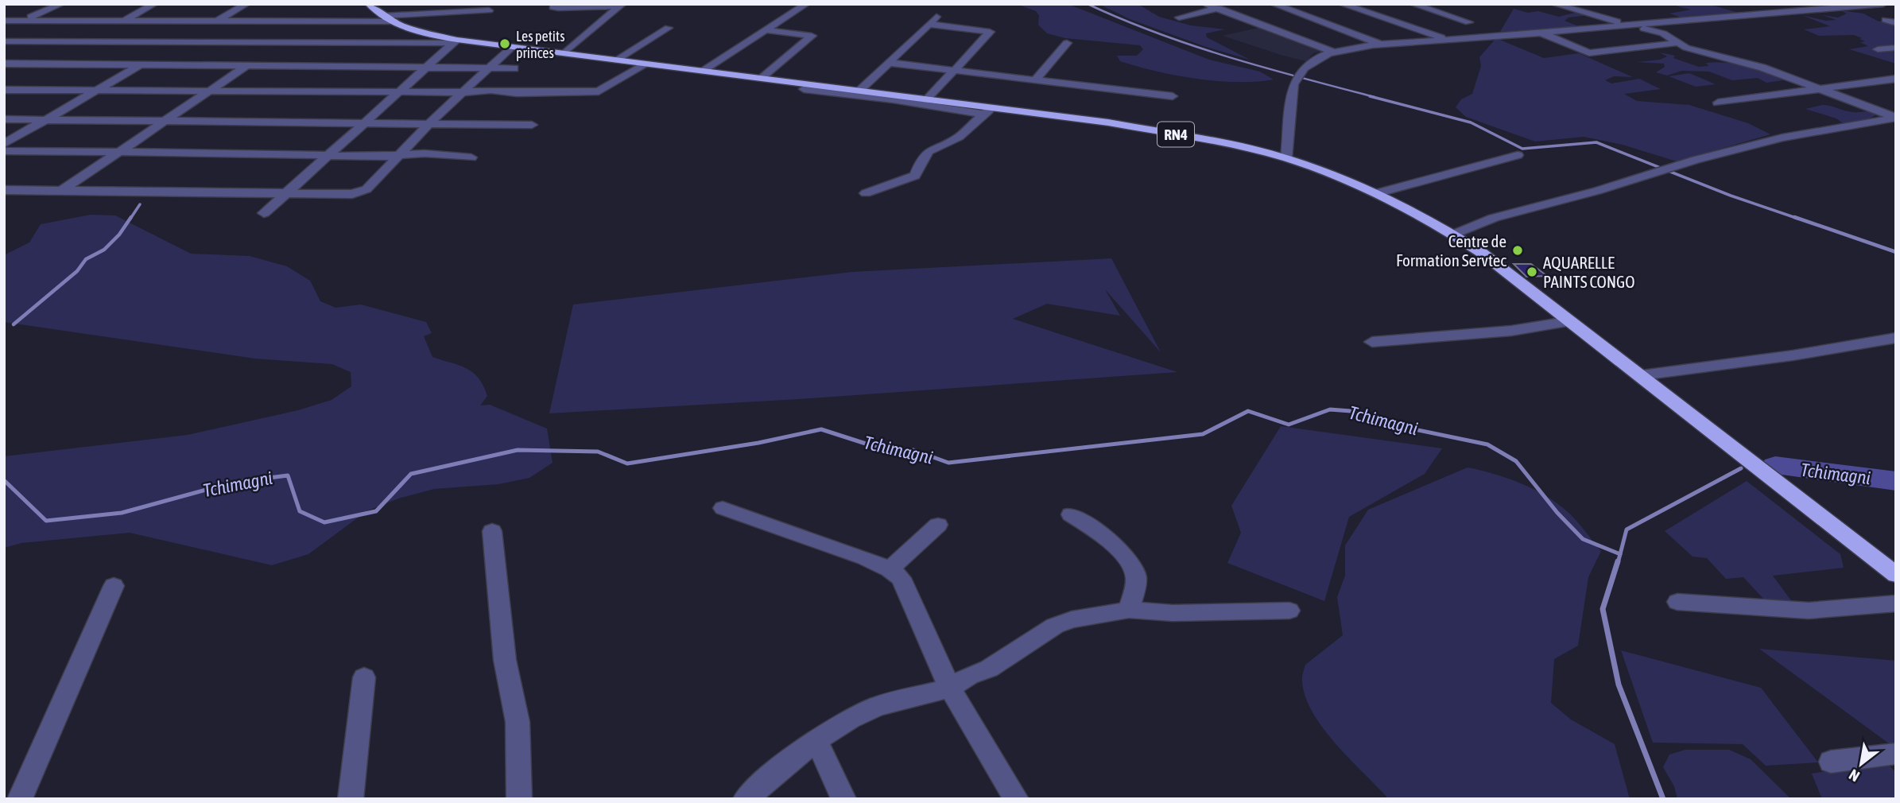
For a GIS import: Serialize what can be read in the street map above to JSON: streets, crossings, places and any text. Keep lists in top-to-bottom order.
{
  "streets": {
    "highway": ["RN4"]
  },
  "water": ["Tchimagni"],
  "places": ["Les petits princes", "Centre de Formation Servtec", "AQUARELLE PAINTS CONGO"],
  "north": "bottom left"
}
